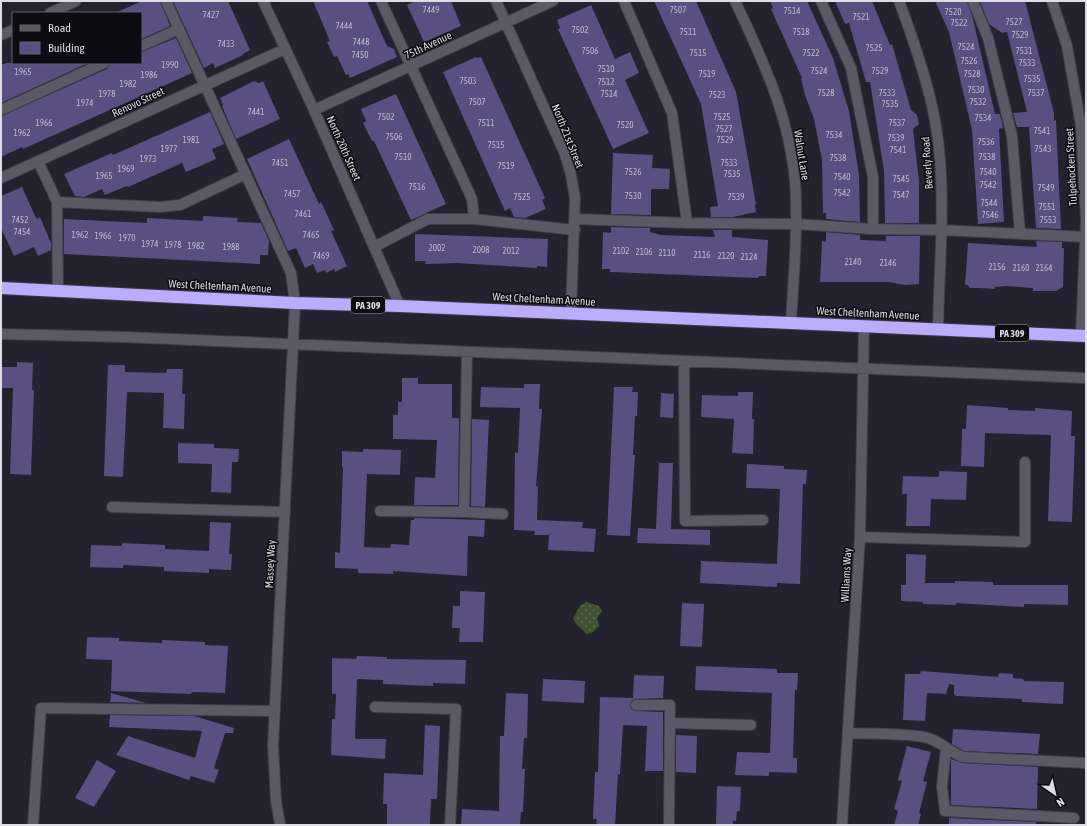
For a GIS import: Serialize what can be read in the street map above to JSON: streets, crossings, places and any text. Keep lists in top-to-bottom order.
{
  "streets": {
    "highway": ["West Cheltenham Avenue", "PA 309"],
    "street": [
      "75th Avenue",
      "Renovo Street",
      "North 21st Street",
      "North 20th Street",
      "Walnut Lane",
      "Beverly Road",
      "Tulpehocken Street",
      "Massey Way",
      "Williams Way"
    ]
  },
  "crossings": [
    ["75th Avenue", "North 21st Street"],
    ["75th Avenue", "North 20th Street"],
    ["Renovo Street", "North 20th Street"],
    ["Renovo Street", "Massey Way"],
    ["North 21st Street", "West Cheltenham Avenue"],
    ["North 20th Street", "West Cheltenham Avenue"],
    ["Walnut Lane", "West Cheltenham Avenue"],
    ["Beverly Road", "West Cheltenham Avenue"],
    ["Tulpehocken Street", "West Cheltenham Avenue"],
    ["West Cheltenham Avenue", "Massey Way"],
    ["West Cheltenham Avenue", "Williams Way"]
  ],
  "house_numbers": [
    "7449",
    "7507",
    "7514",
    "7520",
    "7427",
    "7521",
    "7527",
    "7522",
    "7444",
    "7502",
    "7511",
    "7518",
    "7529",
    "7448",
    "7433",
    "7524",
    "7525",
    "7506",
    "7531",
    "7515",
    "7522",
    "7450",
    "7526",
    "7533",
    "1990",
    "7510",
    "7524",
    "7529",
    "1965",
    "7519",
    "7528",
    "1986",
    "7535",
    "7503",
    "7512",
    "1982",
    "7530",
    "7528",
    "7533",
    "7537",
    "1978",
    "7514",
    "7523",
    "7507",
    "7532",
    "1974",
    "7535",
    "7441",
    "7502",
    "7525",
    "7534",
    "1966",
    "7511",
    "7537",
    "7520",
    "7527",
    "7541",
    "1962",
    "7534",
    "7506",
    "7539",
    "1981",
    "7529",
    "7536",
    "7515",
    "1977",
    "7543",
    "7541",
    "7510",
    "7538",
    "7538",
    "1973",
    "7451",
    "7533",
    "7519",
    "1969",
    "7526",
    "7540",
    "7535",
    "1965",
    "7540",
    "7545",
    "7542",
    "7516",
    "7549",
    "7542",
    "7457",
    "7547",
    "7530",
    "7525",
    "7539",
    "7544",
    "7551",
    "7461",
    "7546",
    "7452",
    "7553",
    "7454",
    "1962",
    "7465",
    "1966",
    "1970",
    "1974",
    "1978",
    "1982",
    "1988",
    "2002",
    "2008",
    "2012",
    "2102",
    "2106",
    "2110",
    "2116",
    "7469",
    "2120",
    "2124",
    "2140",
    "2146",
    "2156",
    "2160",
    "2164"
  ],
  "legend": ["Road", "Building"],
  "north": "bottom right"
}
